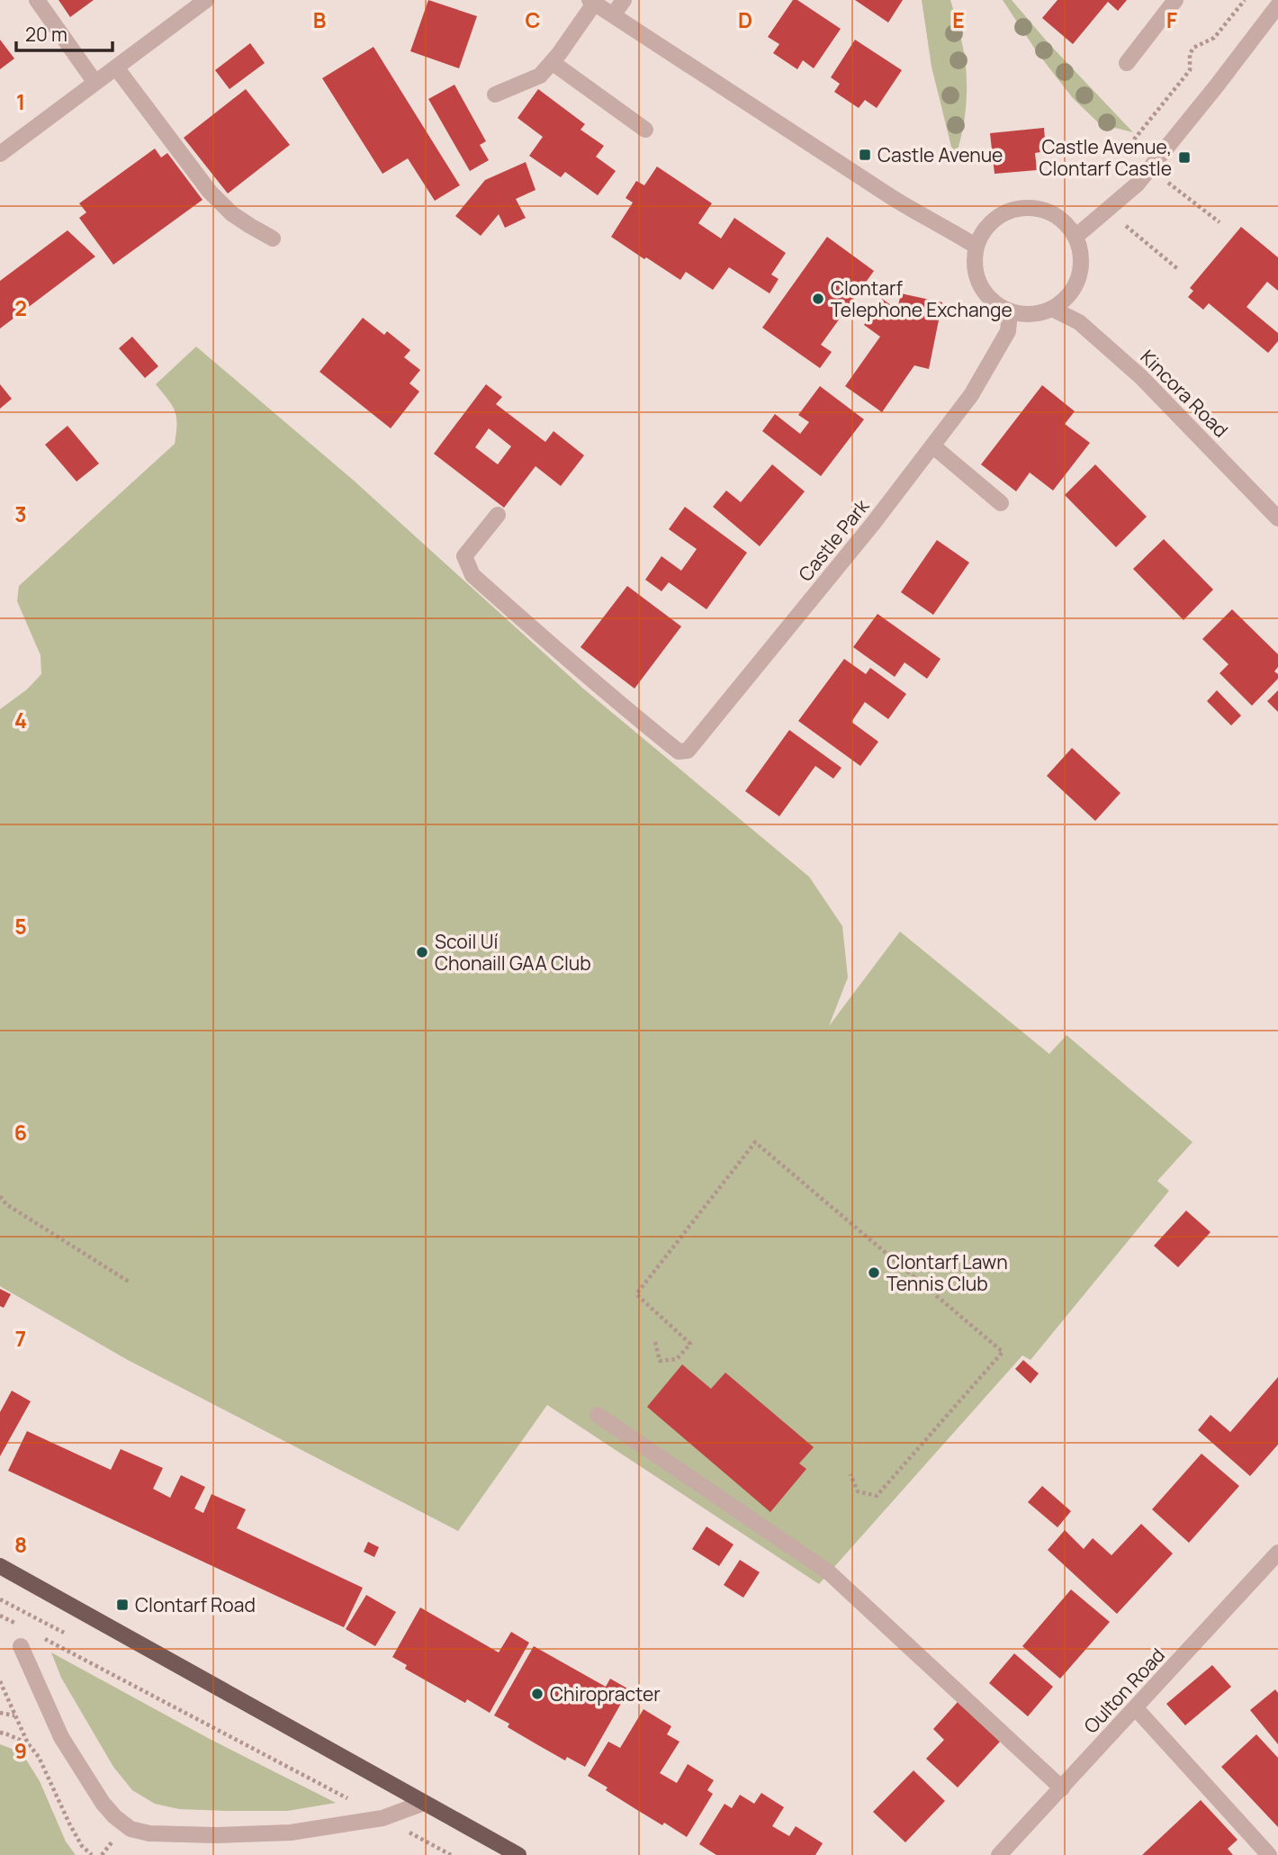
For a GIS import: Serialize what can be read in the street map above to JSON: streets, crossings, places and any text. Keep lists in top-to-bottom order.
{
  "streets": {
    "street": ["Kincora Road", "Castle Park", "Oulton Road"]
  },
  "crossings": [
    ["Kincora Road", "Castle Park"]
  ],
  "places": {
    "transit": ["Castle Avenue", "Castle Avenue, Clontarf Castle", "Clontarf Road"],
    "other": [
      "Clontarf Telephone Exchange",
      "Scoil Uí Chonaill GAA Club",
      "Clontarf Lawn Tennis Club",
      "Chiropracter"
    ]
  },
  "scale_bar": "20 m",
  "grid": {
    "columns": [
      "B",
      "C",
      "D",
      "E",
      "F"
    ],
    "rows": [
      "1",
      "2",
      "3",
      "4",
      "5",
      "6",
      "7",
      "8",
      "9"
    ]
  }
}
